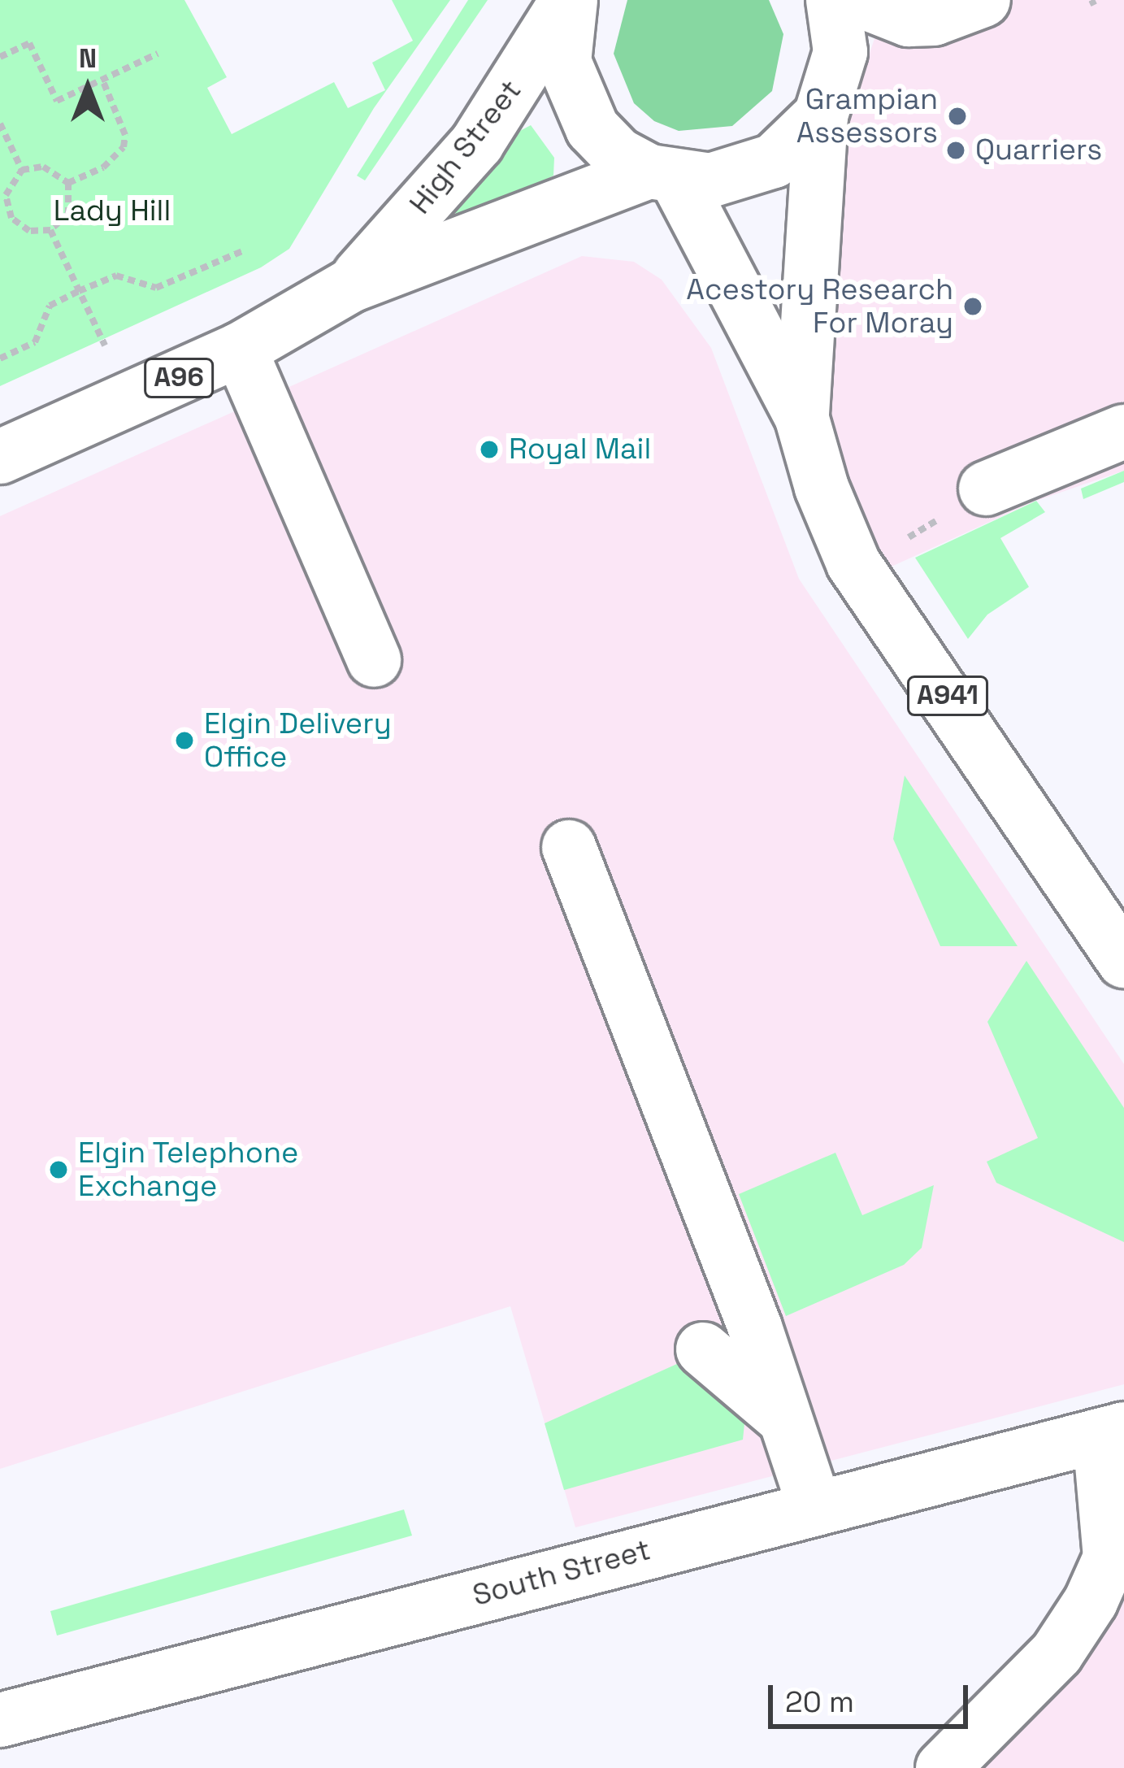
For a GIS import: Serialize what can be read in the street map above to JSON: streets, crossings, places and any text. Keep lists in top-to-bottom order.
{
  "streets": {
    "main road": [
      "High Street",
      "A96",
      "A941",
      "South Street"
    ]
  },
  "crossings": [
    ["High Street", "A96"],
    ["High Street", "A941"],
    ["A96", "A941"]
  ],
  "parks": ["Lady Hill"],
  "places": [
    "Grampian Assessors",
    "Quarriers",
    "Acestory Research For Moray",
    "Royal Mail",
    "Elgin Delivery Office",
    "Elgin Telephone Exchange"
  ],
  "scale_bar": "20 m",
  "north": "top"
}
